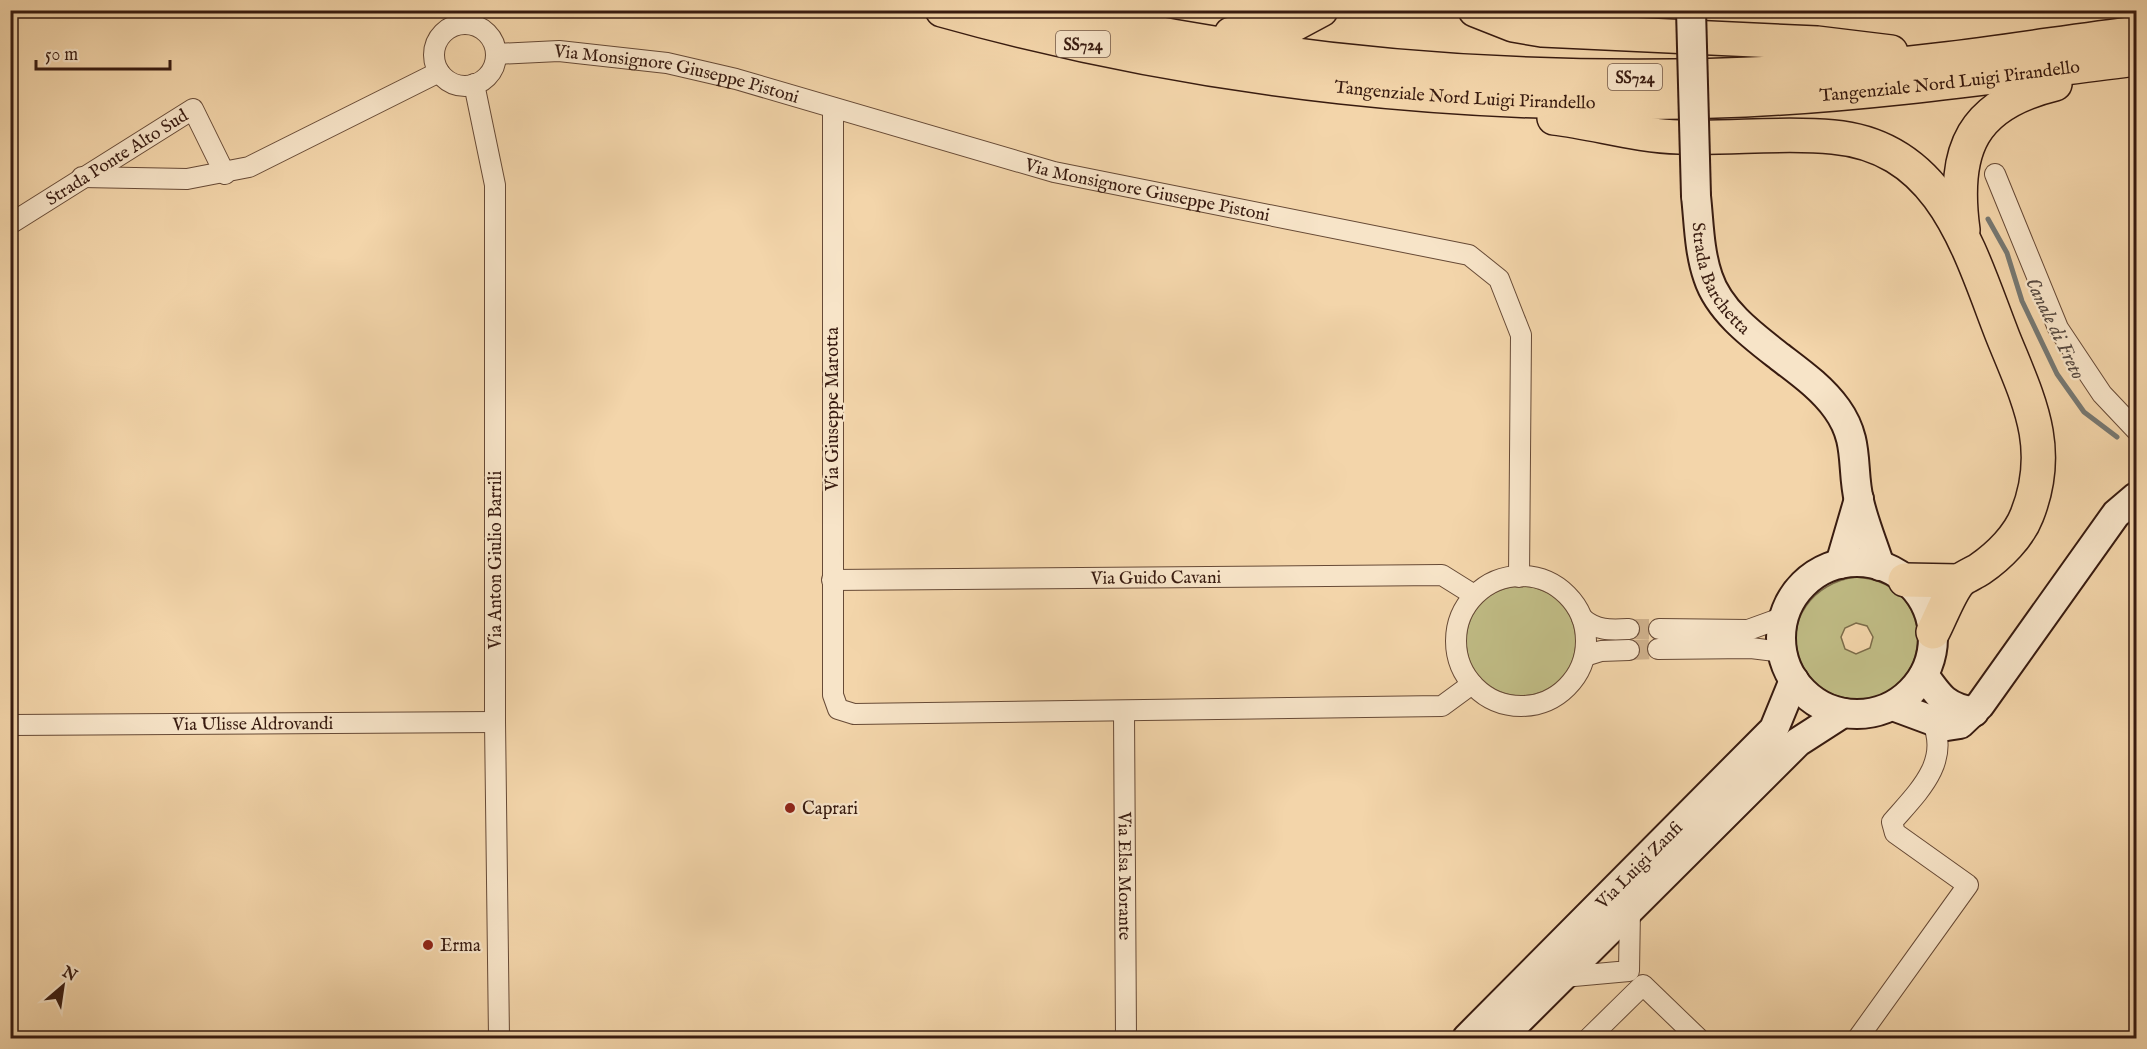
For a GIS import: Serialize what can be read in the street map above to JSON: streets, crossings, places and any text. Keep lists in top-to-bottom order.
{
  "streets": {
    "highway": ["SS724", "Tangenziale Nord Luigi Pirandello"],
    "street": [
      "Via Monsignore Giuseppe Pistoni",
      "Strada Ponte Alto Sud",
      "Strada Barchetta",
      "Via Giuseppe Marotta",
      "Via Anton Giulio Barrili",
      "Via Guido Cavani",
      "Via Ulisse Aldrovandi",
      "Via Luigi Zanfi",
      "Via Elsa Morante"
    ]
  },
  "crossings": [
    ["Via Monsignore Giuseppe Pistoni", "Via Giuseppe Marotta"],
    ["Via Monsignore Giuseppe Pistoni", "Via Anton Giulio Barrili"],
    ["Via Monsignore Giuseppe Pistoni", "Via Guido Cavani"],
    ["Strada Barchetta", "Via Luigi Zanfi"],
    ["Via Giuseppe Marotta", "Via Guido Cavani"],
    ["Via Giuseppe Marotta", "Via Elsa Morante"],
    ["Via Anton Giulio Barrili", "Via Ulisse Aldrovandi"]
  ],
  "water": ["Canale di Freto"],
  "places": ["Caprari", "Erma"],
  "scale_bar": "50 m",
  "north": "top right"
}
